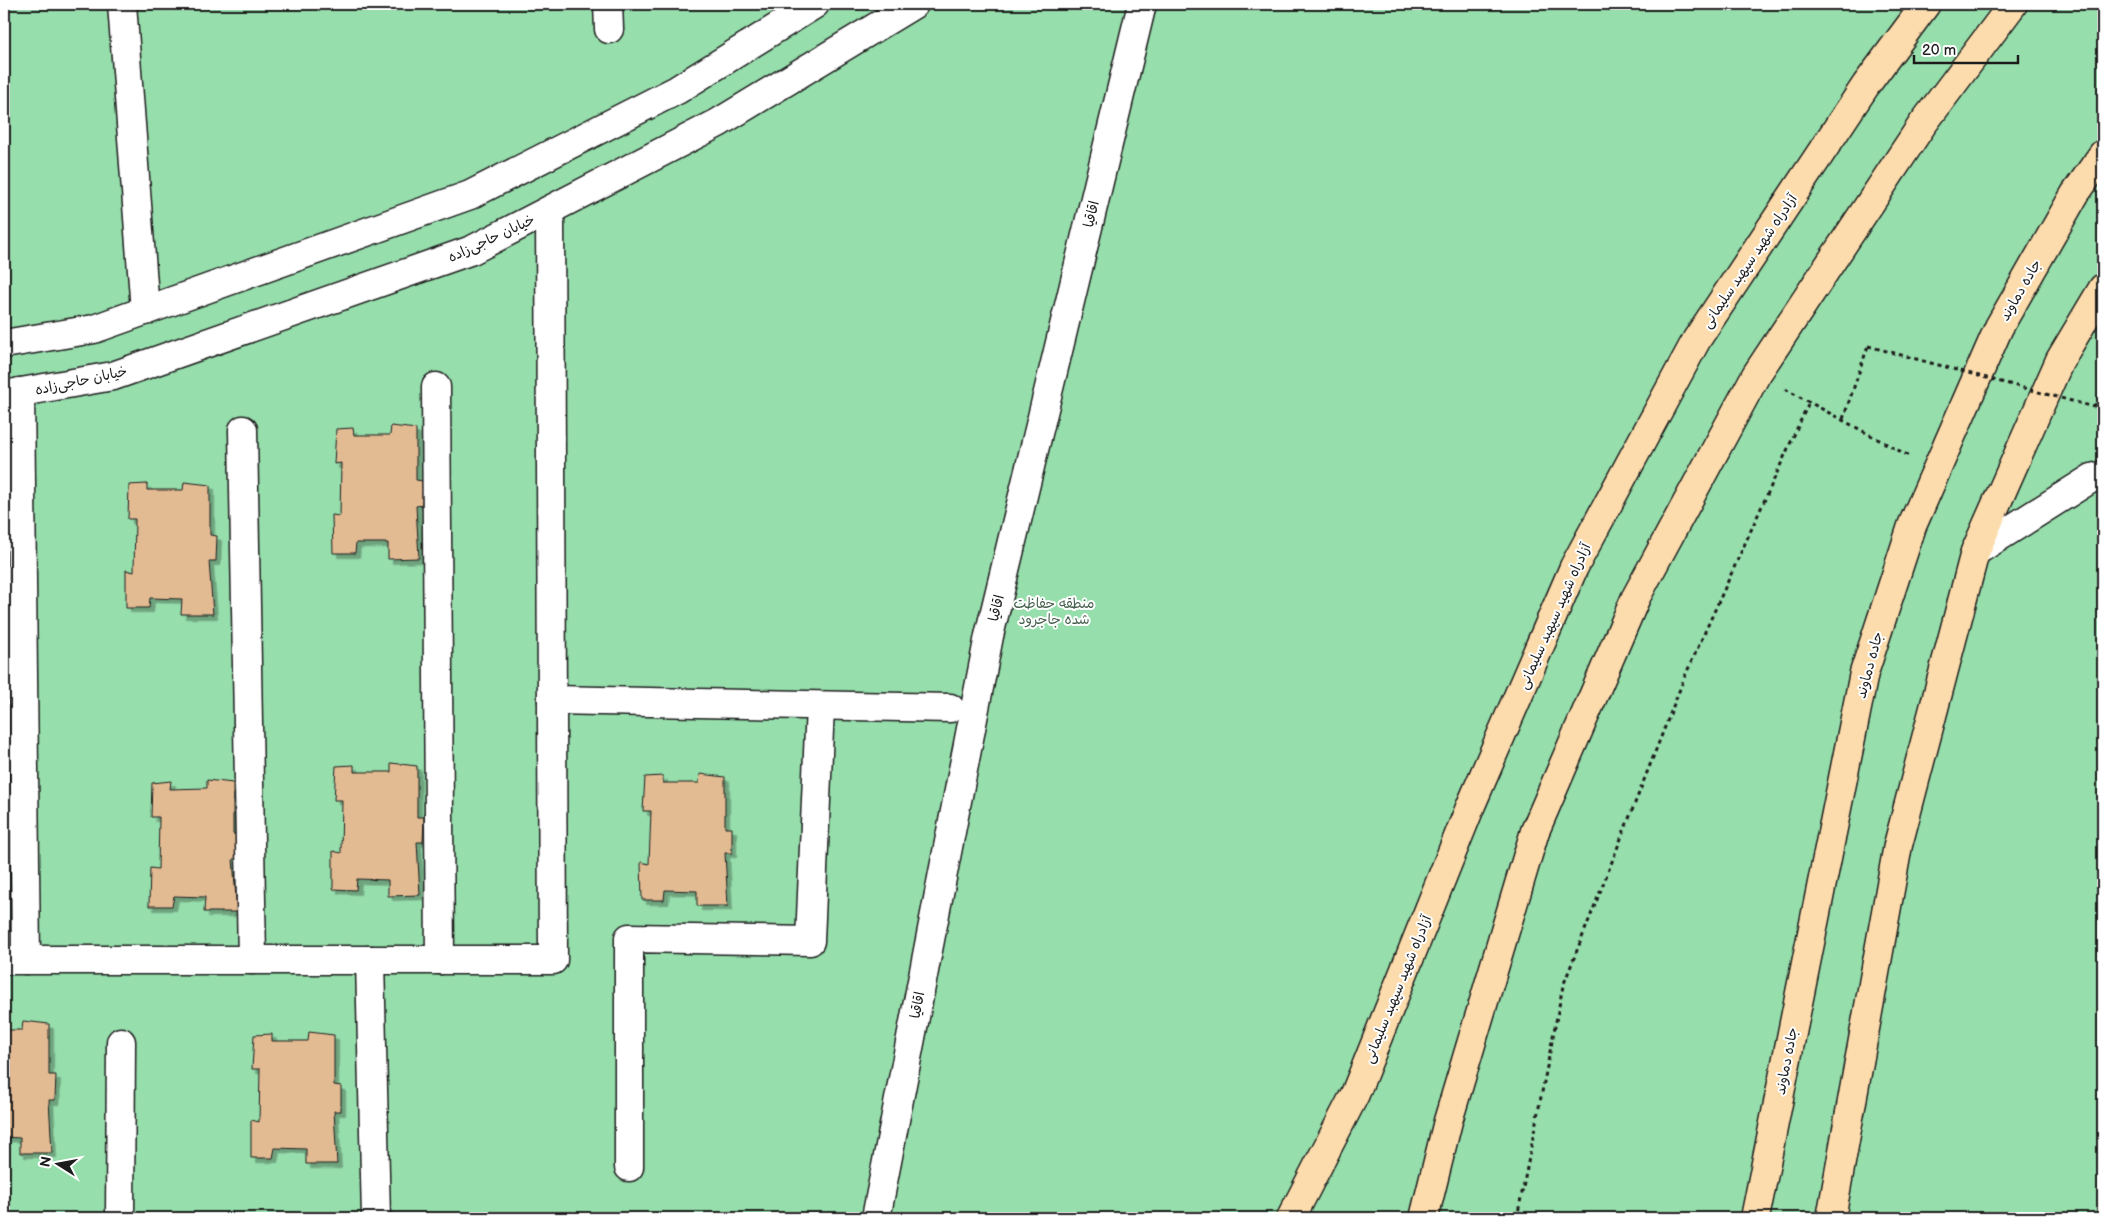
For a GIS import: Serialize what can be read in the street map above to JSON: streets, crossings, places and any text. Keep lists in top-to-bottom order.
{
  "streets": {
    "highway": ["آزادراه شهید سپهبد سلیمانی", "جاده دماوند"],
    "street": ["اقاقیا", "خیابان حاجی‌زاده"]
  },
  "parks": ["منطقه حفاظت شده جاجرود"],
  "scale_bar": "20 m",
  "north": "left"
}
